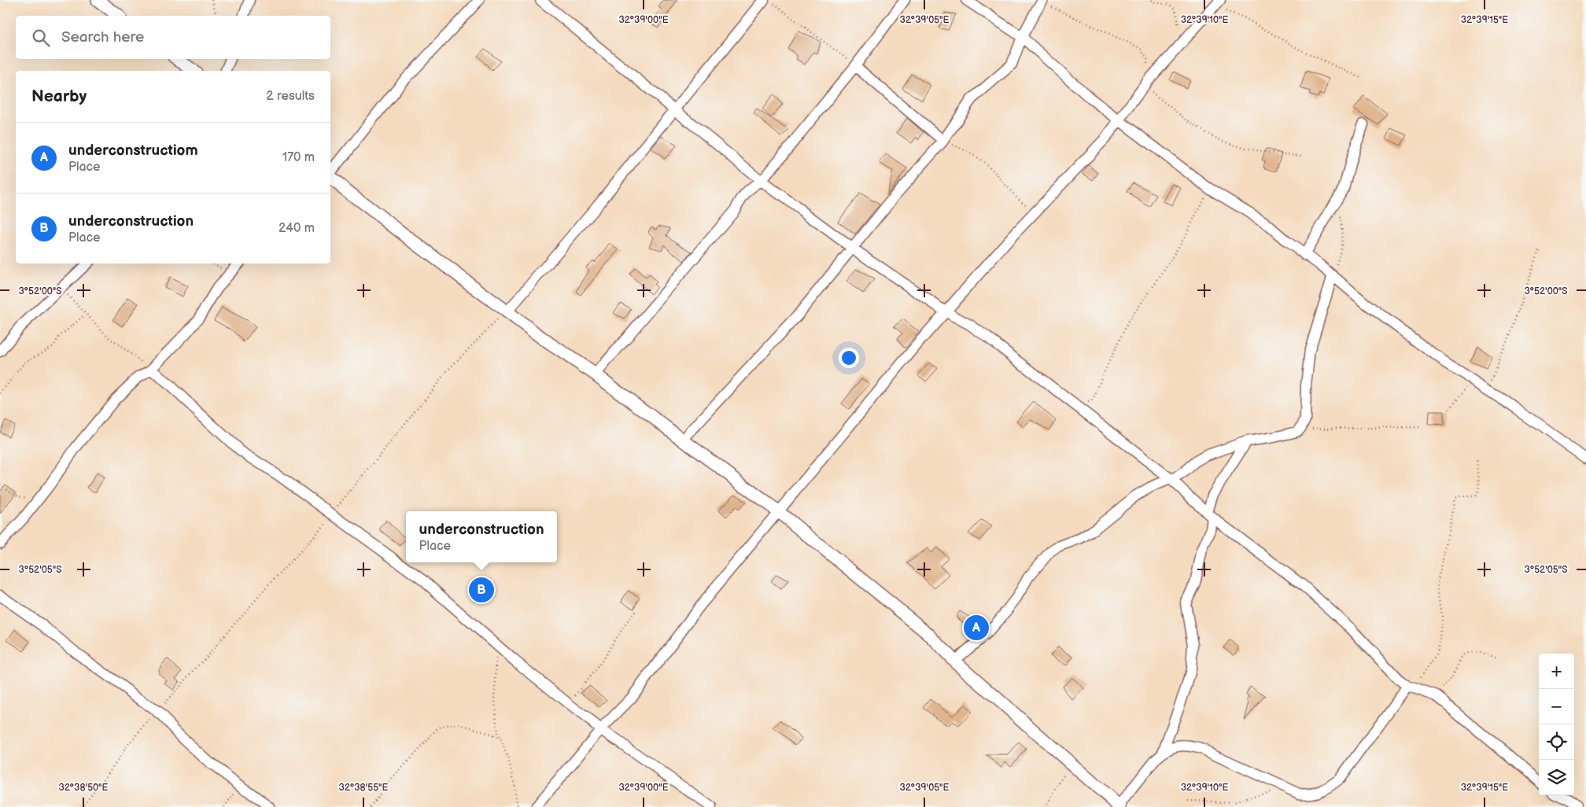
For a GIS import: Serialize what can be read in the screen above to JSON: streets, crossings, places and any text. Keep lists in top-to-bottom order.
{
  "page": {
    "search": "Search here",
    "heading": ["Nearby", "2 results"],
    "list": [
      {
        "mark": "A",
        "name": "underconstructiom",
        "note": "Place",
        "value": "170 m"
      },
      {
        "mark": "B",
        "name": "underconstruction",
        "note": "Place",
        "value": "240 m"
      }
    ],
    "popup": ["underconstruction", "Place"],
    "pins": ["B", "A"],
    "map_buttons": ["+", "−"]
  },
  "coordinates": [
    "32°39'00\"E",
    "32°39'05\"E",
    "32°39'10\"E",
    "32°39'15\"E",
    "3°52'00\"S",
    "3°52'05\"S",
    "32°38'50\"E",
    "32°38'55\"E"
  ]
}
